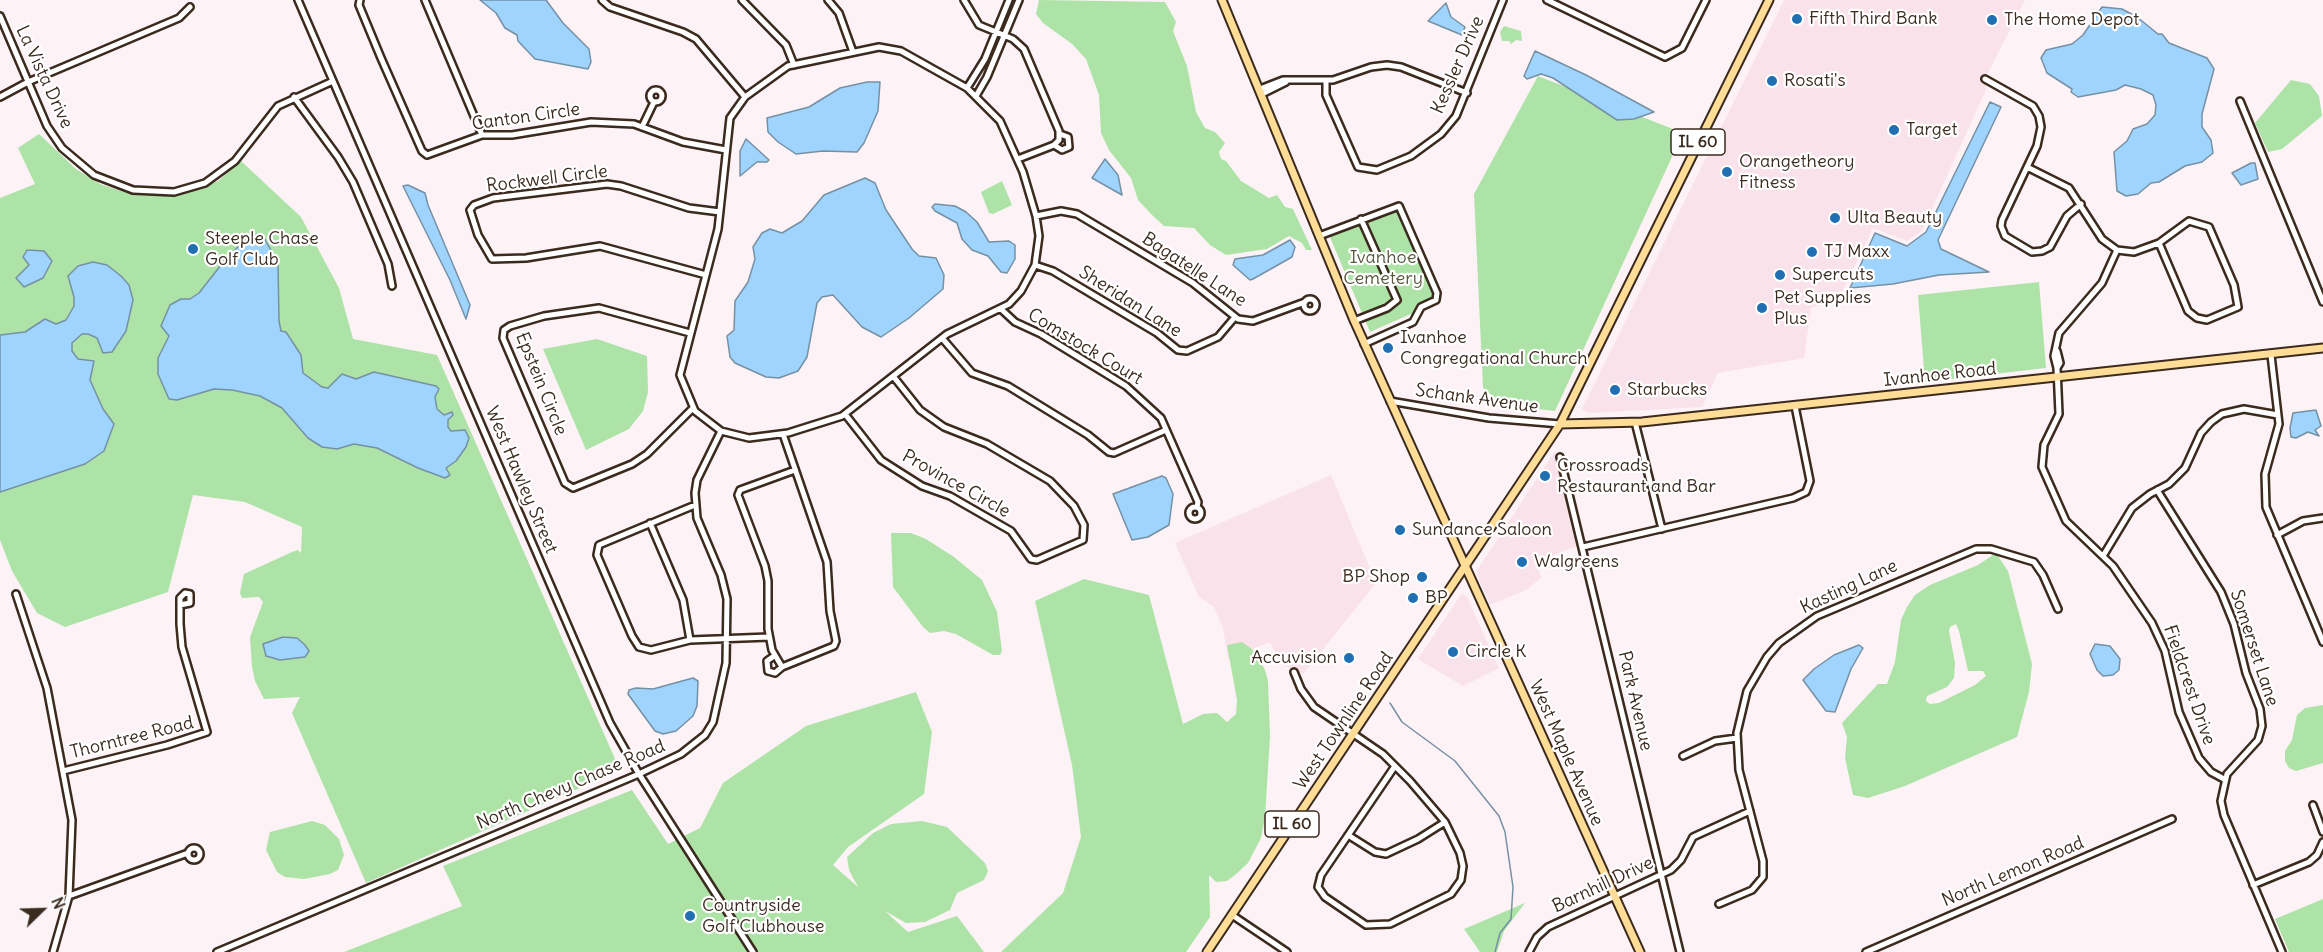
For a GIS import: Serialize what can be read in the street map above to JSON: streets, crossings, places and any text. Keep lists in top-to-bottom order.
{
  "streets": {
    "main road": [
      "IL 60",
      "Ivanhoe Road",
      "West Townline Road",
      "West Maple Avenue"
    ],
    "street": [
      "Kessler Drive",
      "La Vista Drive",
      "Canton Circle",
      "Rockwell Circle",
      "Bagatelle Lane",
      "Sheridan Lane",
      "Comstock Court",
      "Epstein Circle",
      "Schank Avenue",
      "West Hawley Street",
      "Province Circle",
      "Kasting Lane",
      "Somerset Lane",
      "Fieldcrest Drive",
      "Park Avenue",
      "Thorntree Road",
      "North Chevy Chase Road",
      "North Lemon Road",
      "Barnhill Drive"
    ]
  },
  "crossings": [
    ["La Vista Drive", "West Hawley Street"],
    ["IL 60", "Ivanhoe Road"],
    ["IL 60", "Schank Avenue"],
    ["IL 60", "West Townline Road"],
    ["IL 60", "West Maple Avenue"],
    ["Bagatelle Lane", "Sheridan Lane"],
    ["Ivanhoe Road", "Schank Avenue"],
    ["Ivanhoe Road", "Fieldcrest Drive"],
    ["Schank Avenue", "West Maple Avenue"],
    ["West Hawley Street", "North Chevy Chase Road"],
    ["Kasting Lane", "Barnhill Drive"],
    ["Somerset Lane", "Fieldcrest Drive"],
    ["Park Avenue", "Barnhill Drive"],
    ["West Townline Road", "West Maple Avenue"],
    ["West Maple Avenue", "Barnhill Drive"]
  ],
  "parks": ["Ivanhoe Cemetery"],
  "places": [
    "Fifth Third Bank",
    "The Home Depot",
    "Rosati's",
    "Target",
    "Orangetheory Fitness",
    "Ulta Beauty",
    "Steeple Chase Golf Club",
    "TJ Maxx",
    "Supercuts",
    "Pet Supplies Plus",
    "Ivanhoe Congregational Church",
    "Starbucks",
    "Crossroads Restaurant and Bar",
    "Sundance Saloon",
    "Walgreens",
    "BP Shop",
    "BP",
    "Circle K",
    "Accuvision",
    "Countryside Golf Clubhouse"
  ],
  "north": "top right"
}
